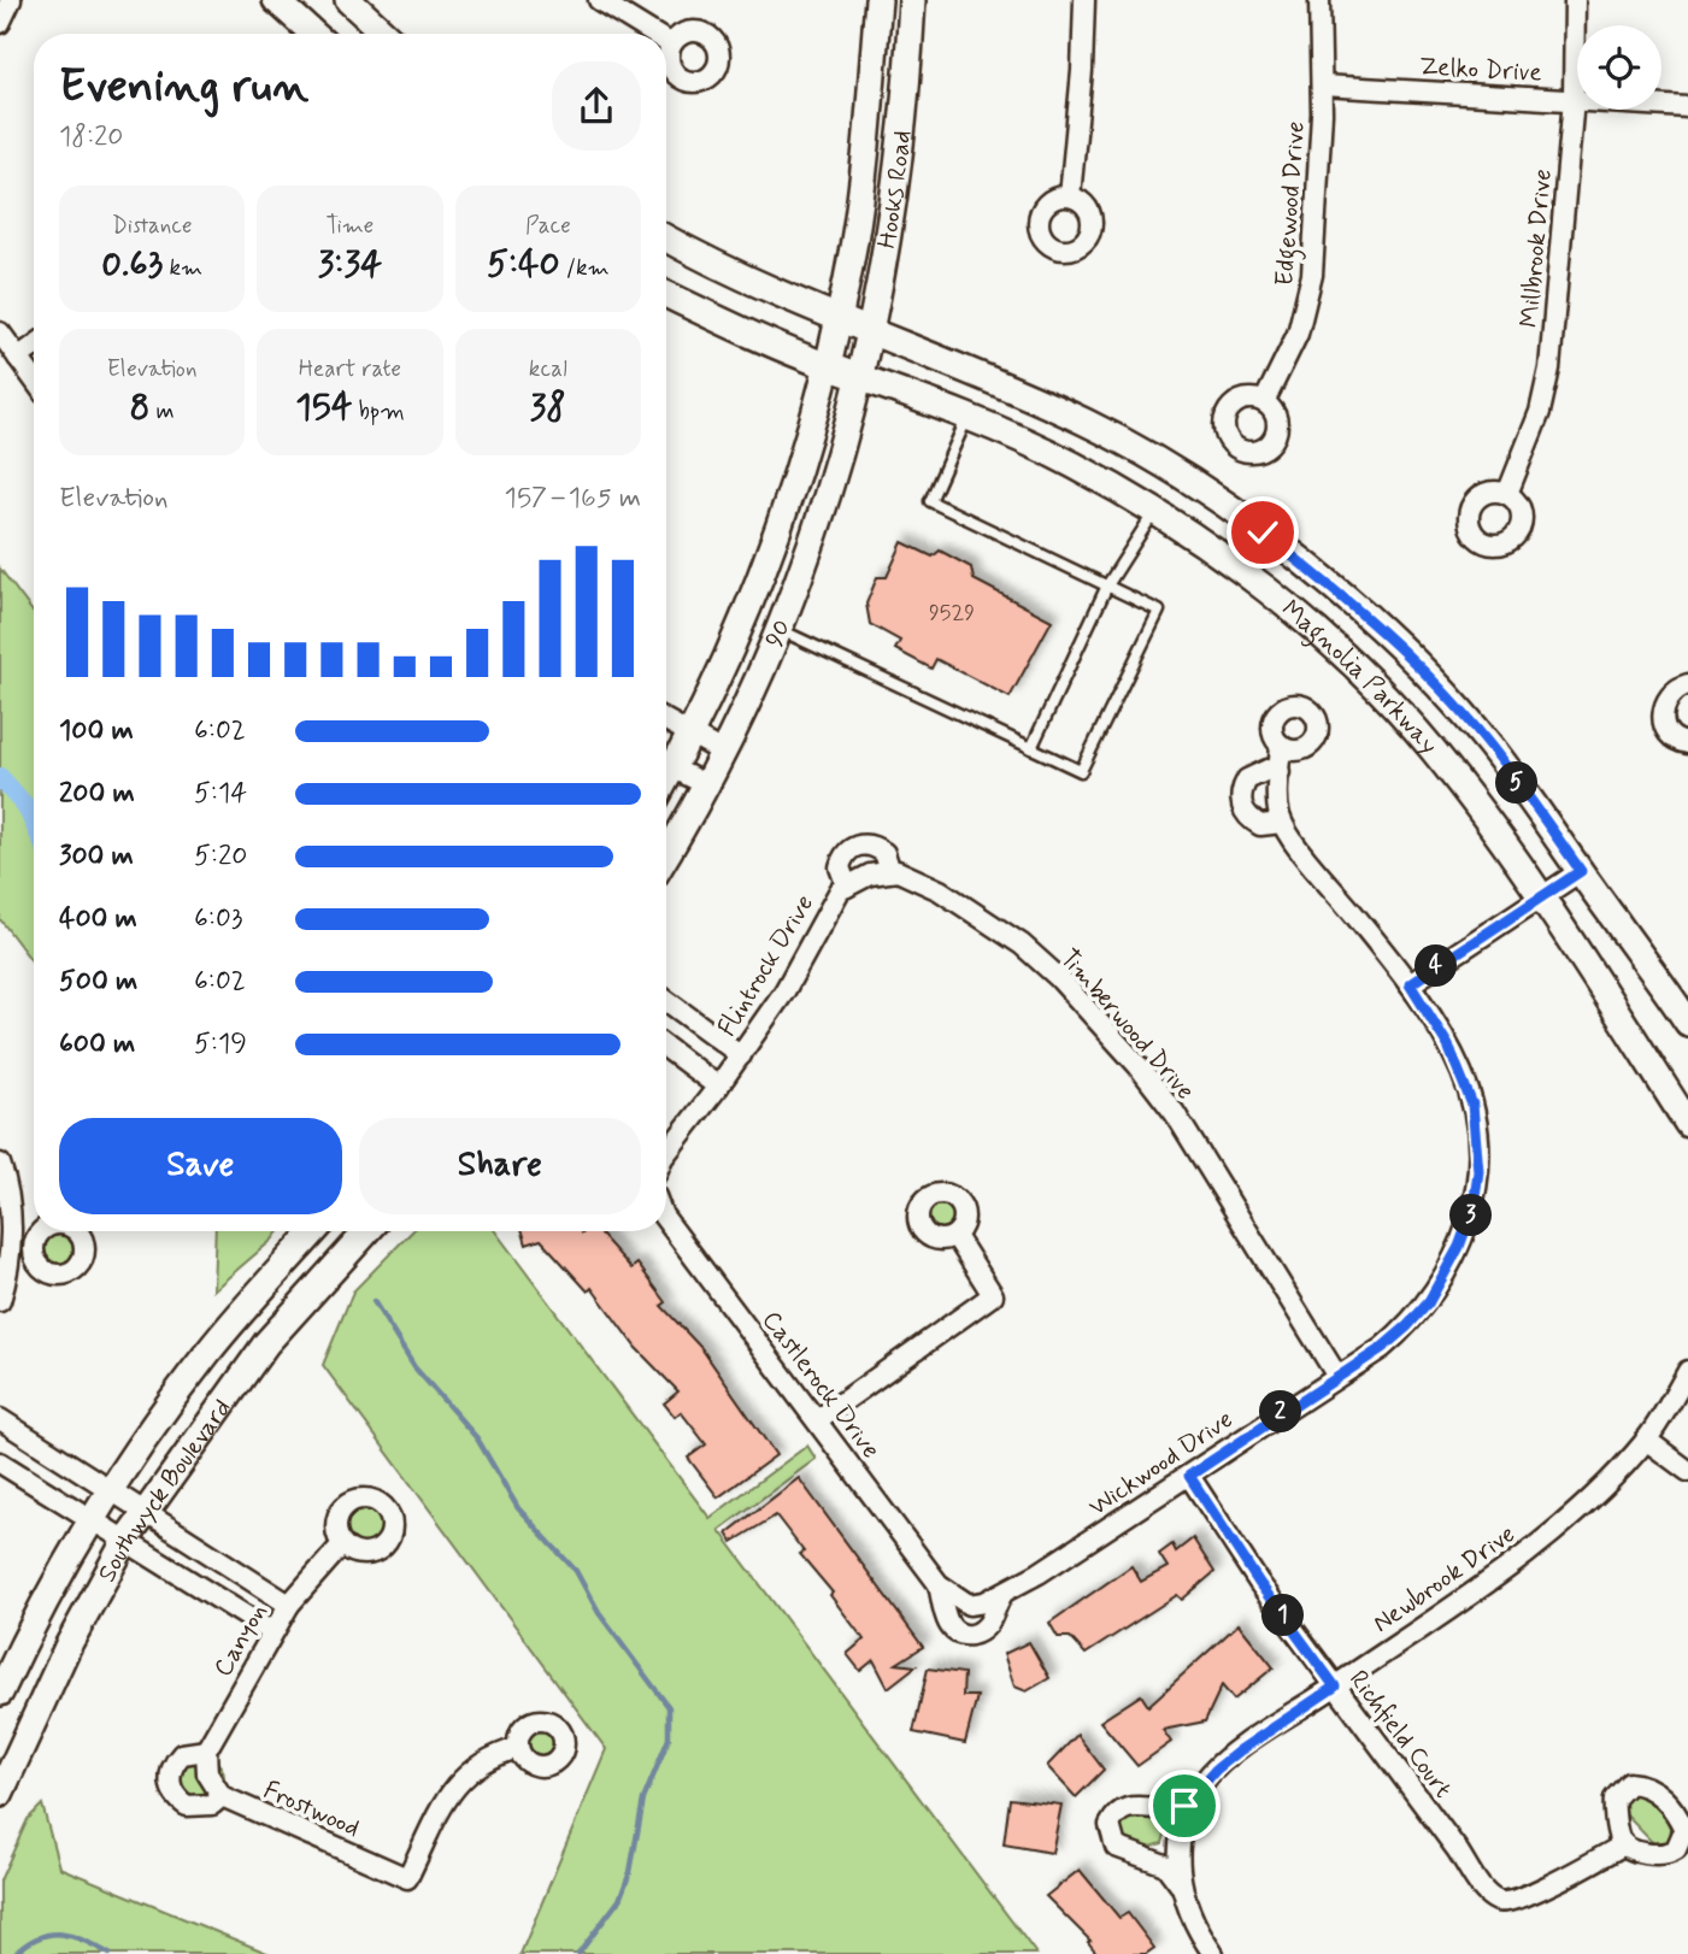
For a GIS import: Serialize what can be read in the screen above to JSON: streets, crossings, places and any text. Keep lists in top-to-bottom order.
{
  "streets": {
    "street": [
      "Zelko Drive",
      "Hooks Road",
      "Edgewood Drive",
      "Millbrook Drive",
      "90",
      "Magnolia Parkway",
      "Flintrock Drive",
      "Timberwood Drive",
      "Castlerock Drive",
      "Wickwood Drive",
      "Southwyck Boulevard",
      "Newbrook Drive",
      "Canyon",
      "Richfield Court",
      "Frostwood"
    ]
  },
  "crossings": [
    ["Zelko Drive", "Edgewood Drive"],
    ["Zelko Drive", "Millbrook Drive"],
    ["Hooks Road", "90"],
    ["Hooks Road", "Magnolia Parkway"],
    ["90", "Magnolia Parkway"],
    ["Flintrock Drive", "Timberwood Drive"],
    ["Timberwood Drive", "Wickwood Drive"],
    ["Castlerock Drive", "Wickwood Drive"],
    ["Wickwood Drive", "Richfield Court"],
    ["Newbrook Drive", "Richfield Court"]
  ],
  "house_numbers": ["9529"],
  "page": {
    "heading": ["Evening run", "18:20"],
    "stats": [
      ["Distance", "0.63 km"],
      ["Time", "3:34"],
      ["Pace", "5:40 /km"],
      ["Elevation", "8 m"],
      ["Heart rate", "154 bpm"],
      ["kcal", "38"]
    ],
    "chart": ["Elevation", "157–165 m"],
    "list": [
      {
        "name": "100 m",
        "note": "6:02"
      },
      {
        "name": "200 m",
        "note": "5:14"
      },
      {
        "name": "300 m",
        "note": "5:20"
      },
      {
        "name": "400 m",
        "note": "6:03"
      },
      {
        "name": "500 m",
        "note": "6:02"
      },
      {
        "name": "600 m",
        "note": "5:19"
      }
    ],
    "pins": [
      "5",
      "4",
      "3",
      "2",
      "1"
    ],
    "buttons": ["Save", "Share"]
  }
}
